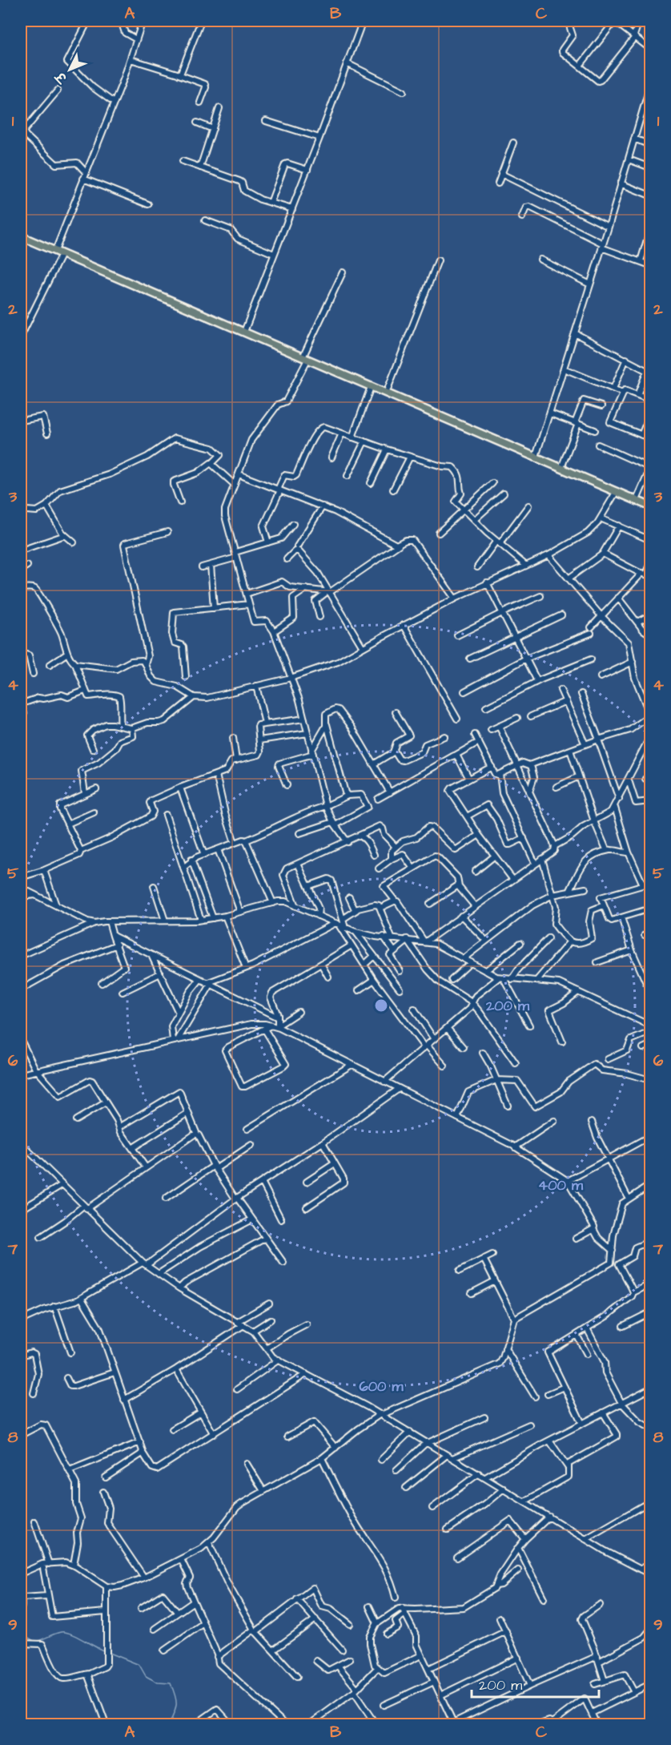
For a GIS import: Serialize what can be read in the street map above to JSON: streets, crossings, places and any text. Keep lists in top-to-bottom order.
{
  "scale_bar": "200 m",
  "north": "bottom left",
  "grid": {
    "columns": ["A", "B", "C"],
    "rows": [
      "1",
      "2",
      "3",
      "4",
      "5",
      "6",
      "7",
      "8",
      "9"
    ]
  },
  "rings": ["200 m", "400 m", "600 m"]
}
